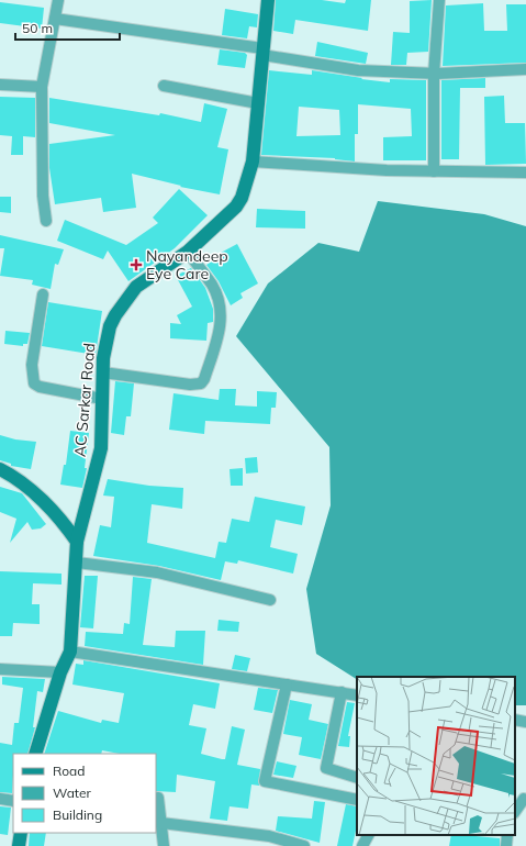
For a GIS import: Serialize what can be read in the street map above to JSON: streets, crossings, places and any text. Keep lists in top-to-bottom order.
{
  "streets": {
    "street": ["AC Sarkar Road"]
  },
  "places": {
    "health": ["Nayandeep Eye Care"]
  },
  "legend": ["Road", "Water", "Building"],
  "scale_bar": "50 m"
}
